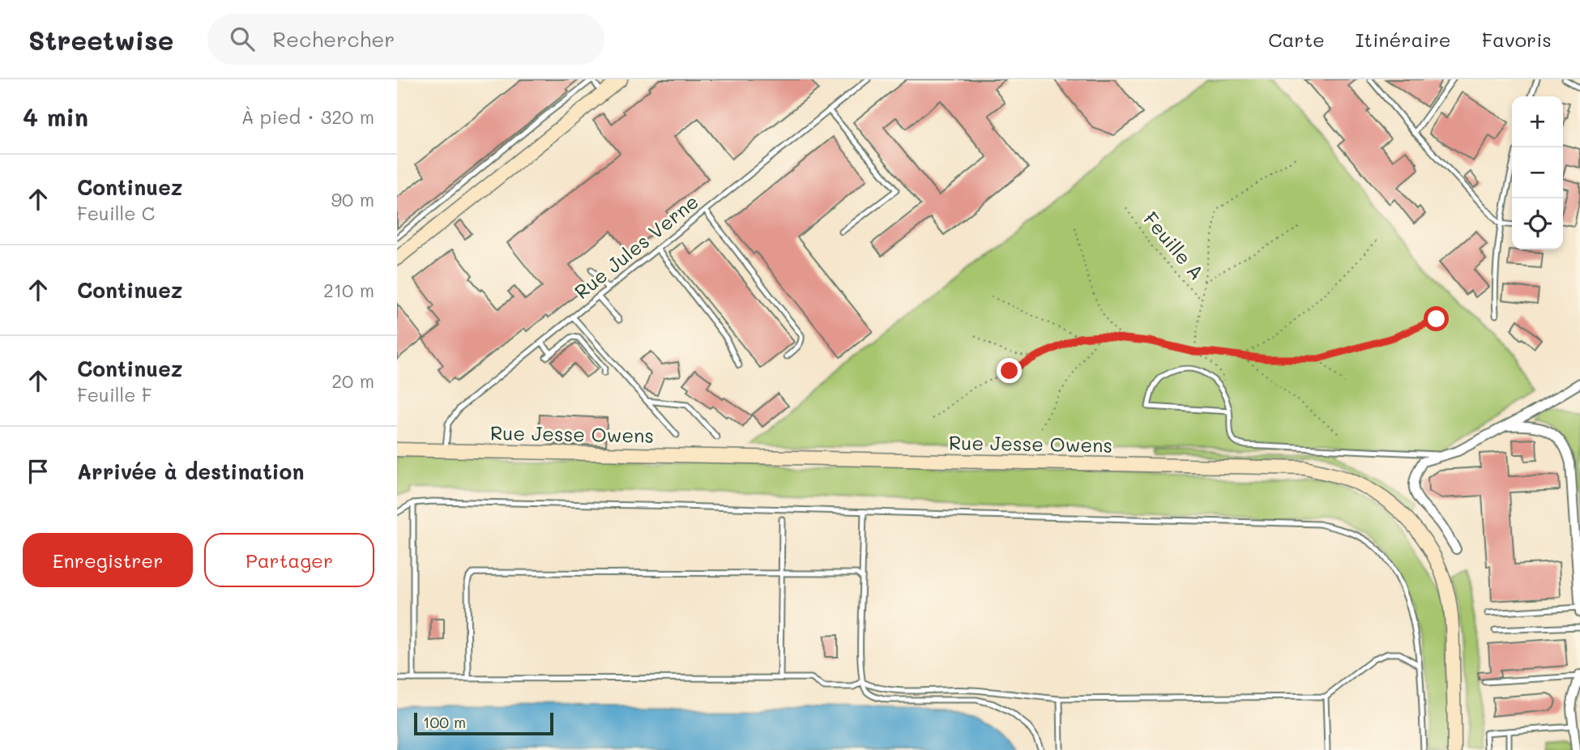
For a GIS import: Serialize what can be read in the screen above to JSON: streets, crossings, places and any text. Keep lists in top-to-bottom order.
{
  "streets": {
    "main road": ["Rue Jesse Owens"],
    "lane": ["Rue Jules Verne"],
    "path": ["Feuille A"]
  },
  "crossings": [
    ["Rue Jules Verne", "Rue Jesse Owens"]
  ],
  "scale_bar": "100 m",
  "page": {
    "header": "Streetwise",
    "search": "Rechercher",
    "nav": ["Carte", "Itinéraire", "Favoris"],
    "heading": ["4 min", "À pied · 320 m"],
    "map_buttons": ["+", "−"],
    "list": [
      ["Continuez", "Feuille C", "90 m"],
      ["Continuez", "210 m"],
      ["Continuez", "Feuille F", "20 m"],
      "Arrivée à destination"
    ],
    "buttons": ["Enregistrer", "Partager"],
    "scale": "100 m"
  }
}
